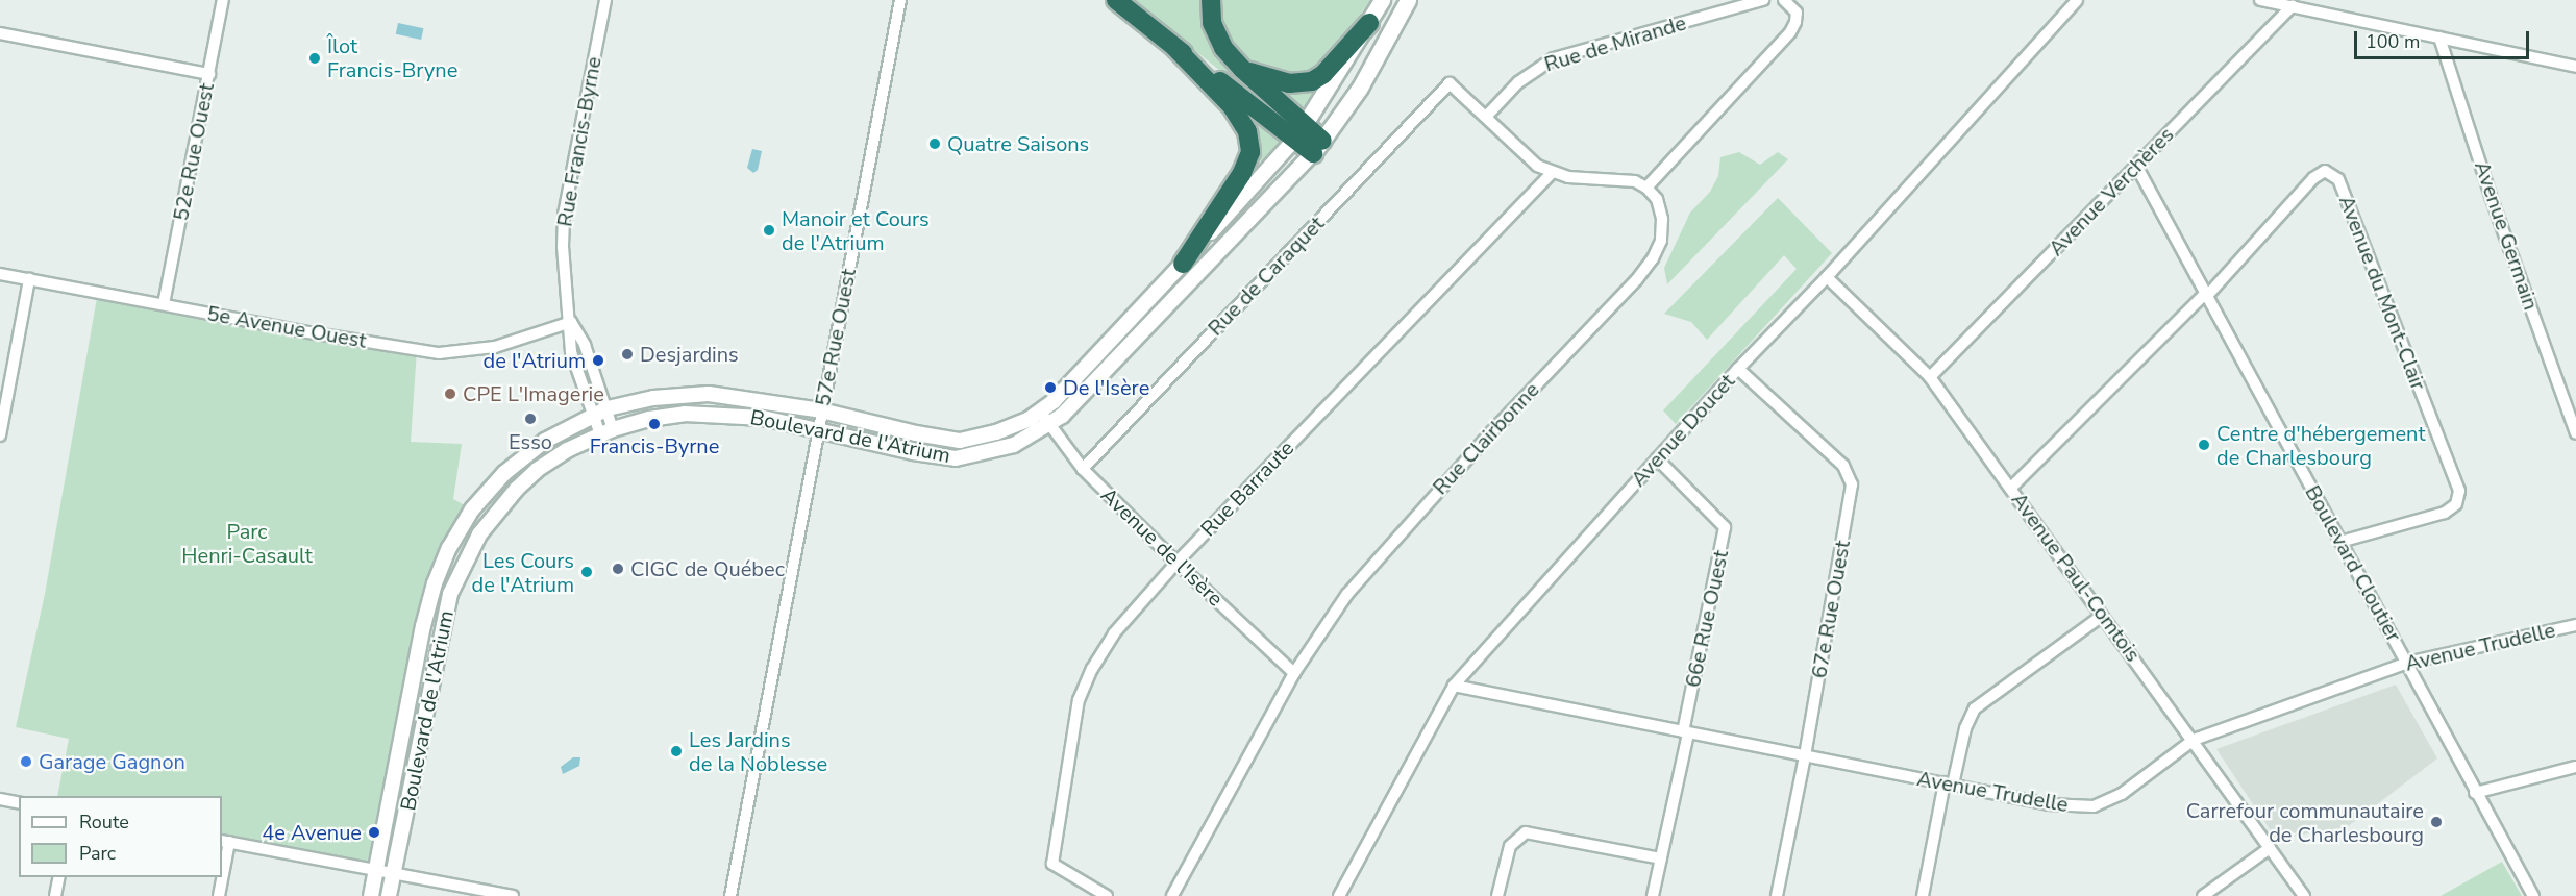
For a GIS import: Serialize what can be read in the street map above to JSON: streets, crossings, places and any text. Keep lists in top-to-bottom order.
{
  "streets": {
    "main road": ["Boulevard de l'Atrium"],
    "street": [
      "Rue de Mirande",
      "Rue Francis-Byrne",
      "52e Rue Ouest",
      "Avenue Verchères",
      "Avenue Germain",
      "Rue de Caraquet",
      "Avenue du Mont-Clair",
      "5e Avenue Ouest",
      "57e Rue Ouest",
      "Avenue Doucet",
      "Rue Clairbonne",
      "Rue Barraute",
      "Avenue de l'Isère",
      "Boulevard Cloutier",
      "Avenue Paul-Comtois",
      "67e Rue Ouest",
      "66e Rue Ouest",
      "Avenue Trudelle"
    ]
  },
  "crossings": [
    ["Rue de Mirande", "Rue de Caraquet"],
    ["Rue Francis-Byrne", "5e Avenue Ouest"],
    ["Rue Francis-Byrne", "Boulevard de l'Atrium"],
    ["52e Rue Ouest", "5e Avenue Ouest"],
    ["Avenue Verchères", "Boulevard Cloutier"],
    ["Avenue Verchères", "Avenue Paul-Comtois"],
    ["Rue de Caraquet", "Avenue de l'Isère"],
    ["Avenue du Mont-Clair", "Boulevard Cloutier"],
    ["Avenue du Mont-Clair", "Avenue Paul-Comtois"],
    ["57e Rue Ouest", "Boulevard de l'Atrium"],
    ["Avenue Doucet", "Avenue Paul-Comtois"],
    ["Avenue Doucet", "67e Rue Ouest"],
    ["Avenue Doucet", "66e Rue Ouest"],
    ["Avenue Doucet", "Avenue Trudelle"],
    ["Boulevard de l'Atrium", "Avenue de l'Isère"],
    ["Rue Clairbonne", "Avenue de l'Isère"],
    ["Rue Barraute", "Avenue de l'Isère"],
    ["Boulevard Cloutier", "Avenue Trudelle"],
    ["Avenue Paul-Comtois", "Avenue Trudelle"],
    ["67e Rue Ouest", "Avenue Trudelle"],
    ["66e Rue Ouest", "Avenue Trudelle"]
  ],
  "parks": ["Parc Henri-Casault"],
  "places": [
    "Îlot Francis-Bryne",
    "Quatre Saisons",
    "Manoir et Cours de l'Atrium",
    "Desjardins",
    "de l'Atrium",
    "De l'Isère",
    "CPE L'Imagerie",
    "Esso",
    "Francis-Byrne",
    "Centre d'hébergement de Charlesbourg",
    "CIGC de Québec",
    "Les Cours de l'Atrium",
    "Les Jardins de la Noblesse",
    "Garage Gagnon",
    "Carrefour communautaire de Charlesbourg",
    "4e Avenue"
  ],
  "legend": ["Route", "Parc"],
  "scale_bar": "100 m"
}
